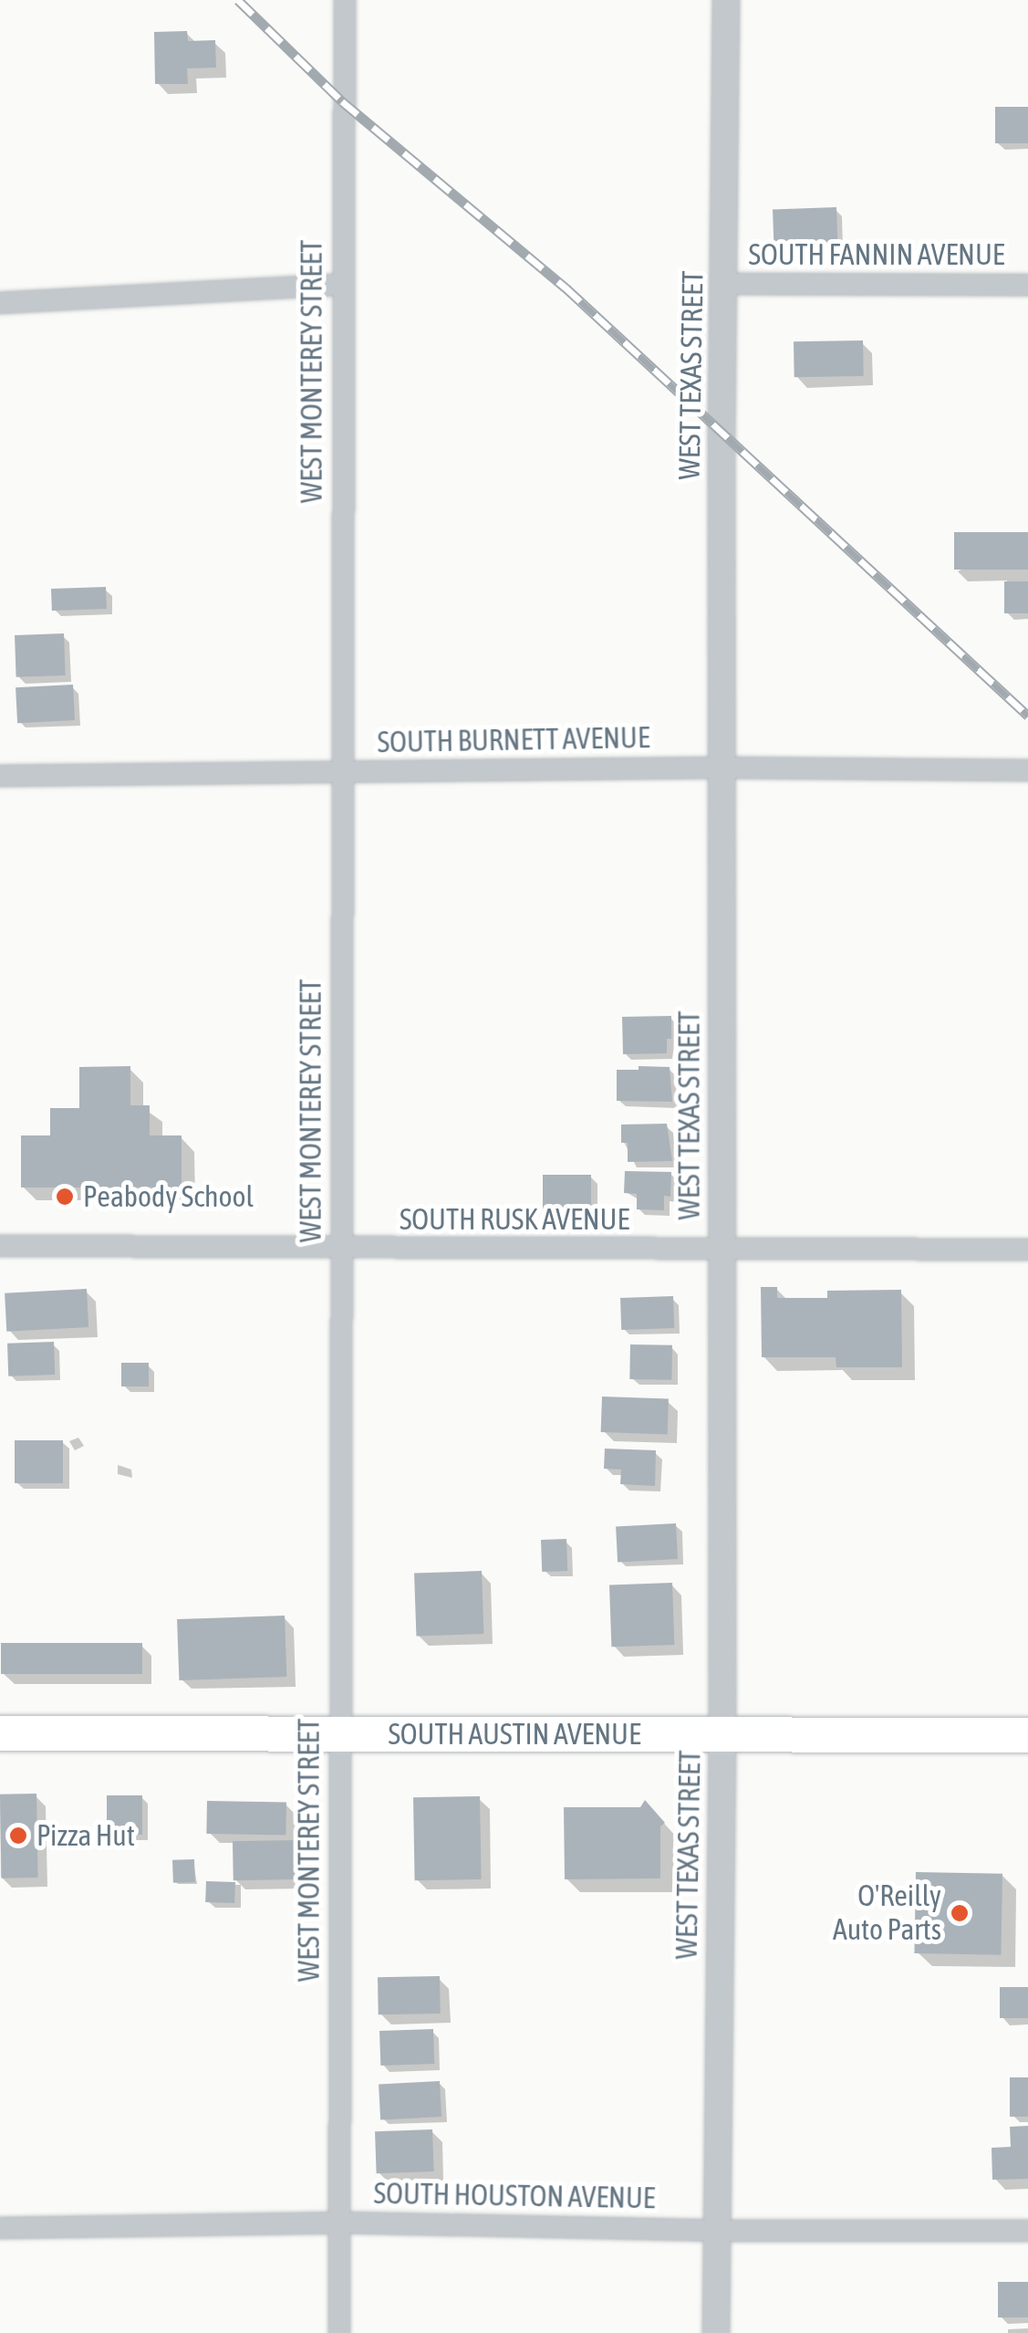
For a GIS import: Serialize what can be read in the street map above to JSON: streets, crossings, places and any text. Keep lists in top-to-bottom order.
{
  "streets": {
    "highway": ["SOUTH AUSTIN AVENUE"],
    "street": [
      "SOUTH FANNIN AVENUE",
      "WEST MONTEREY STREET",
      "WEST TEXAS STREET",
      "SOUTH BURNETT AVENUE",
      "SOUTH RUSK AVENUE",
      "SOUTH HOUSTON AVENUE"
    ]
  },
  "crossings": [
    ["SOUTH FANNIN AVENUE", "WEST TEXAS STREET"],
    ["WEST MONTEREY STREET", "SOUTH BURNETT AVENUE"],
    ["WEST MONTEREY STREET", "SOUTH RUSK AVENUE"],
    ["WEST MONTEREY STREET", "SOUTH AUSTIN AVENUE"],
    ["WEST MONTEREY STREET", "SOUTH HOUSTON AVENUE"],
    ["WEST TEXAS STREET", "SOUTH BURNETT AVENUE"],
    ["WEST TEXAS STREET", "SOUTH RUSK AVENUE"],
    ["WEST TEXAS STREET", "SOUTH AUSTIN AVENUE"],
    ["WEST TEXAS STREET", "SOUTH HOUSTON AVENUE"]
  ],
  "places": ["Peabody School", "Pizza Hut", "O'Reilly Auto Parts"]
}
